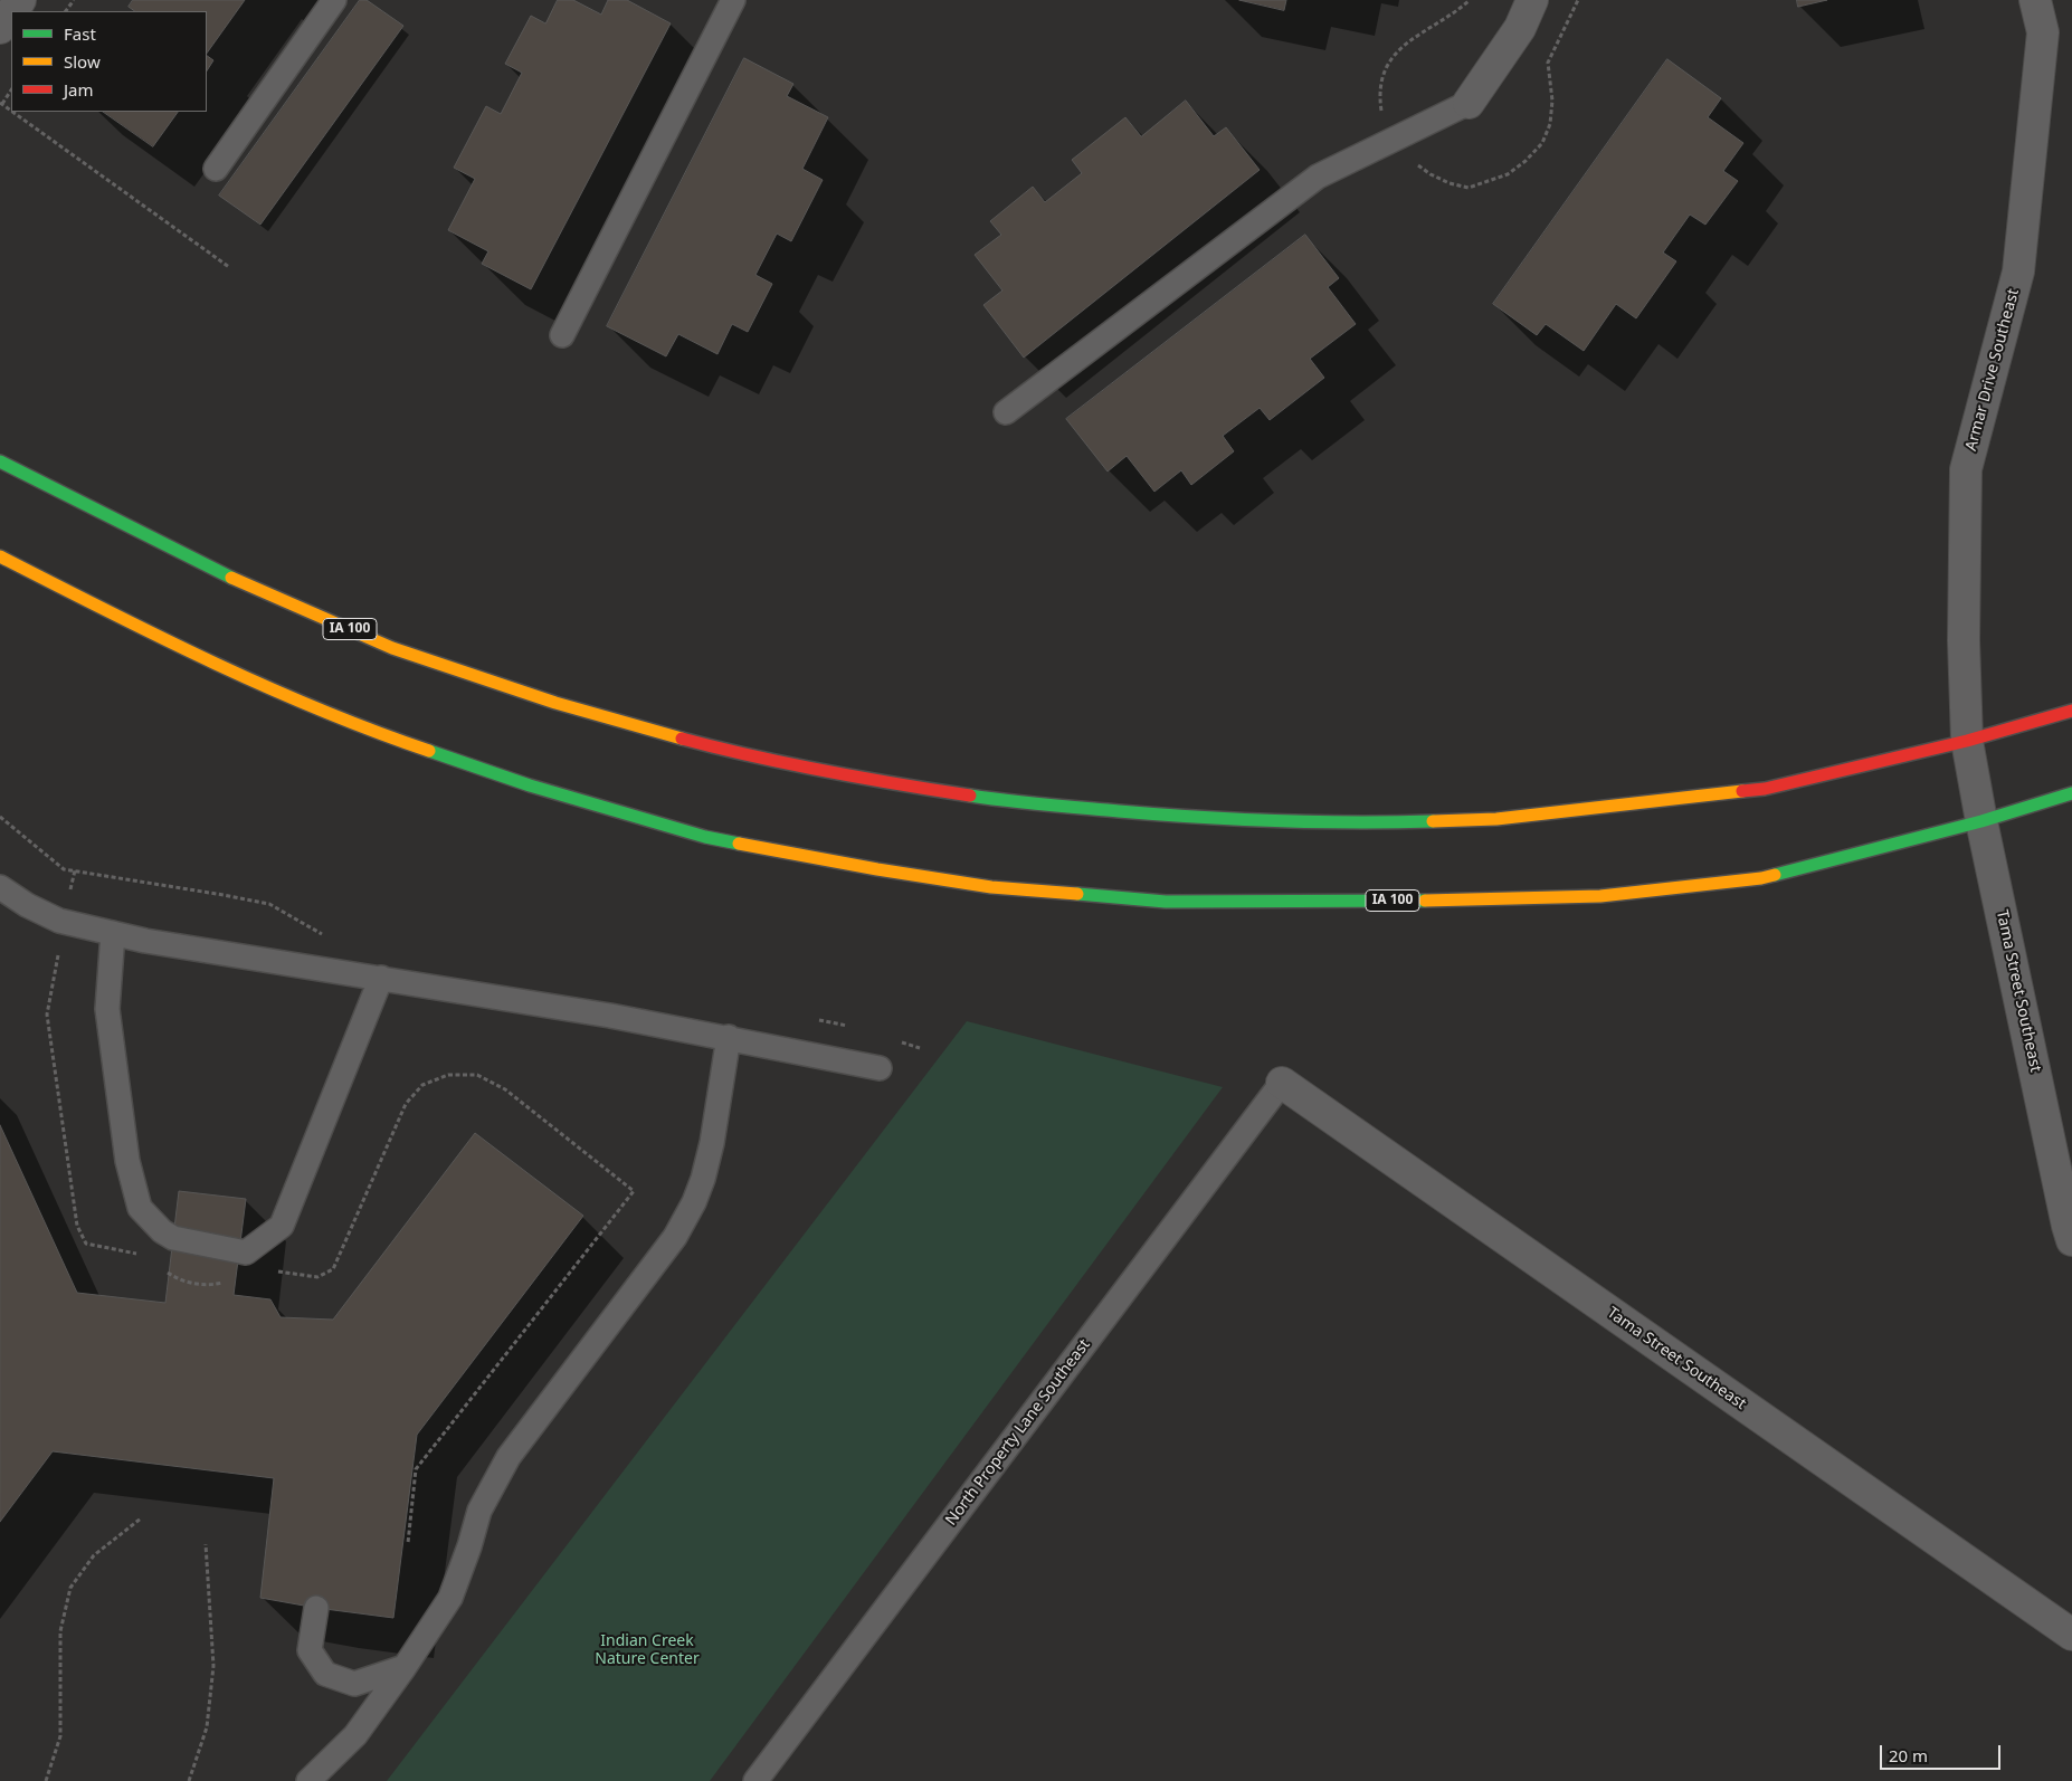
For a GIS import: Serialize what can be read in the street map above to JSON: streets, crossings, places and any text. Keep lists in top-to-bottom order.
{
  "streets": {
    "highway": ["IA 100"],
    "street": ["Armar Drive Southeast", "Tama Street Southeast"],
    "lane": ["North Property Lane Southeast"]
  },
  "crossings": [
    ["Armar Drive Southeast", "IA 100"],
    ["Armar Drive Southeast", "Tama Street Southeast"],
    ["IA 100", "Tama Street Southeast"],
    ["Tama Street Southeast", "North Property Lane Southeast"]
  ],
  "parks": ["Indian Creek Nature Center"],
  "legend": ["Fast", "Slow", "Jam"],
  "scale_bar": "20 m"
}
